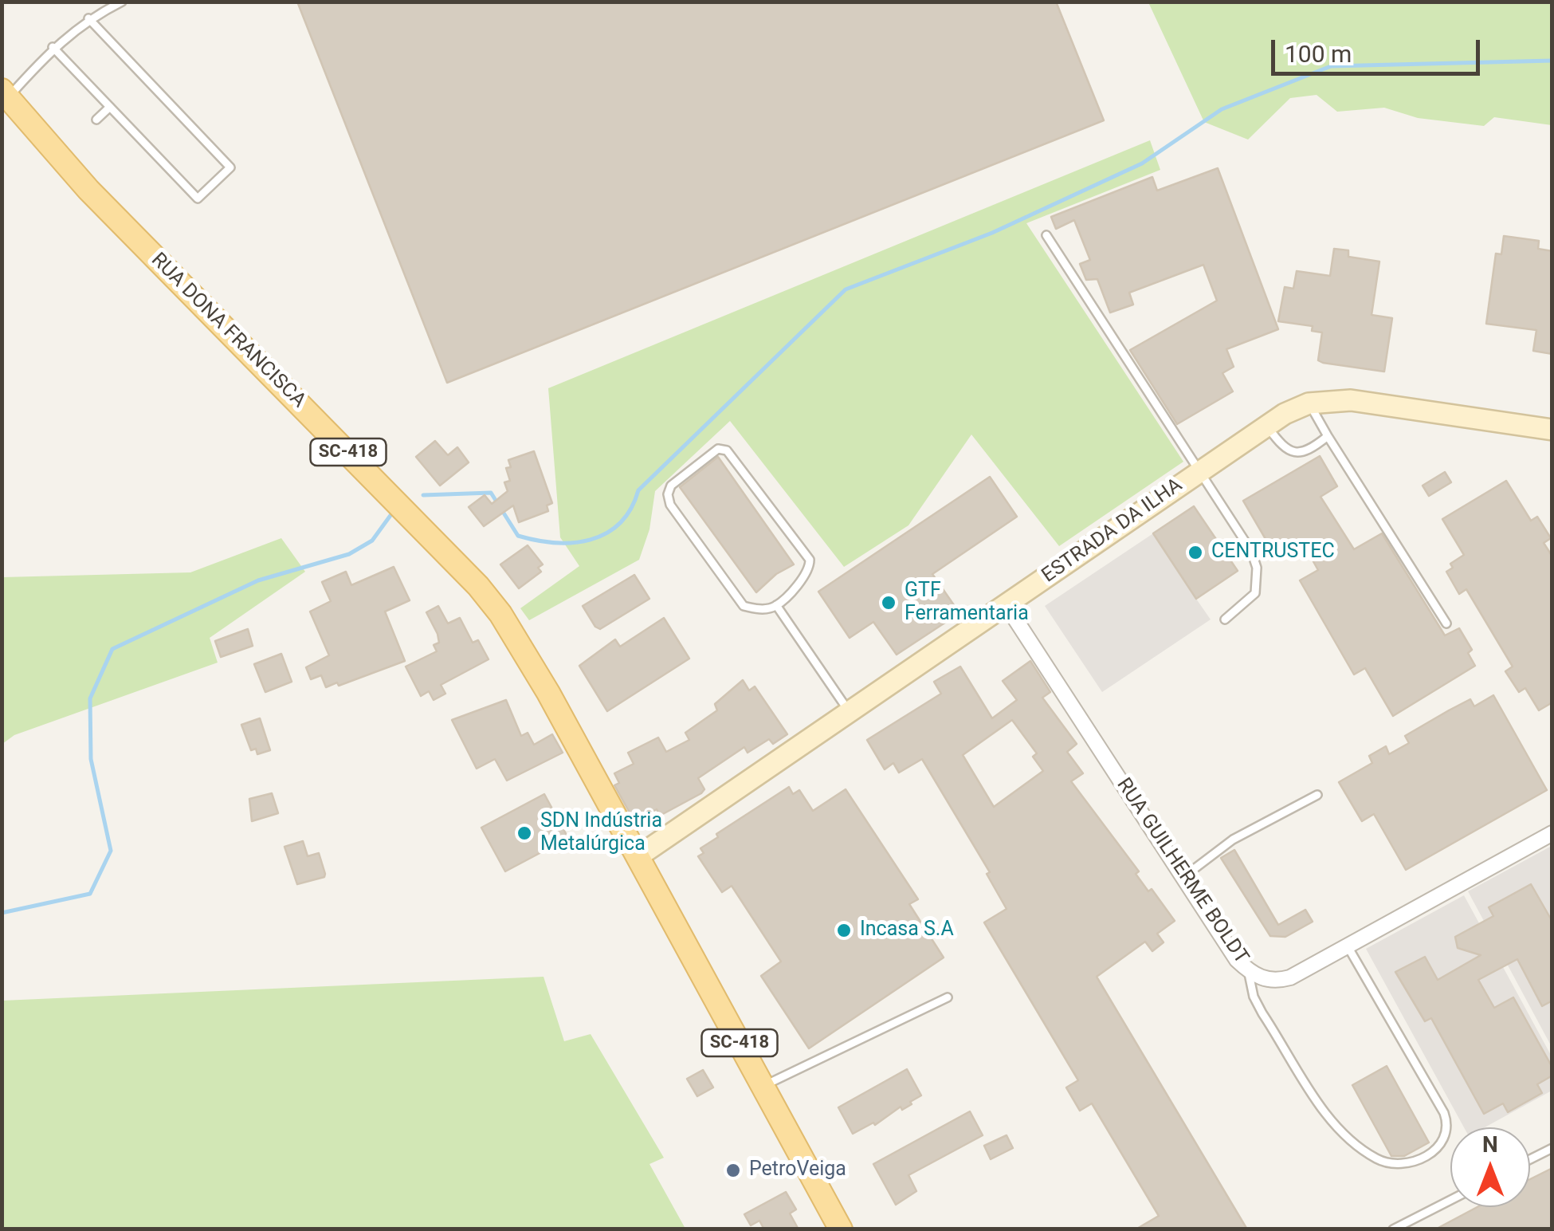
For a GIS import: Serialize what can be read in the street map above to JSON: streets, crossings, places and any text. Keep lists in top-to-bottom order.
{
  "streets": {
    "main road": ["RUA DONA FRANCISCA", "SC-418"],
    "street": ["ESTRADA DA ILHA", "RUA GUILHERME BOLDT"]
  },
  "crossings": [
    ["RUA DONA FRANCISCA", "ESTRADA DA ILHA"],
    ["ESTRADA DA ILHA", "RUA GUILHERME BOLDT"]
  ],
  "places": [
    "CENTRUSTEC",
    "GTF Ferramentaria",
    "SDN Indústria Metalúrgica",
    "Incasa S.A",
    "PetroVeiga"
  ],
  "scale_bar": "100 m",
  "north": "top"
}
